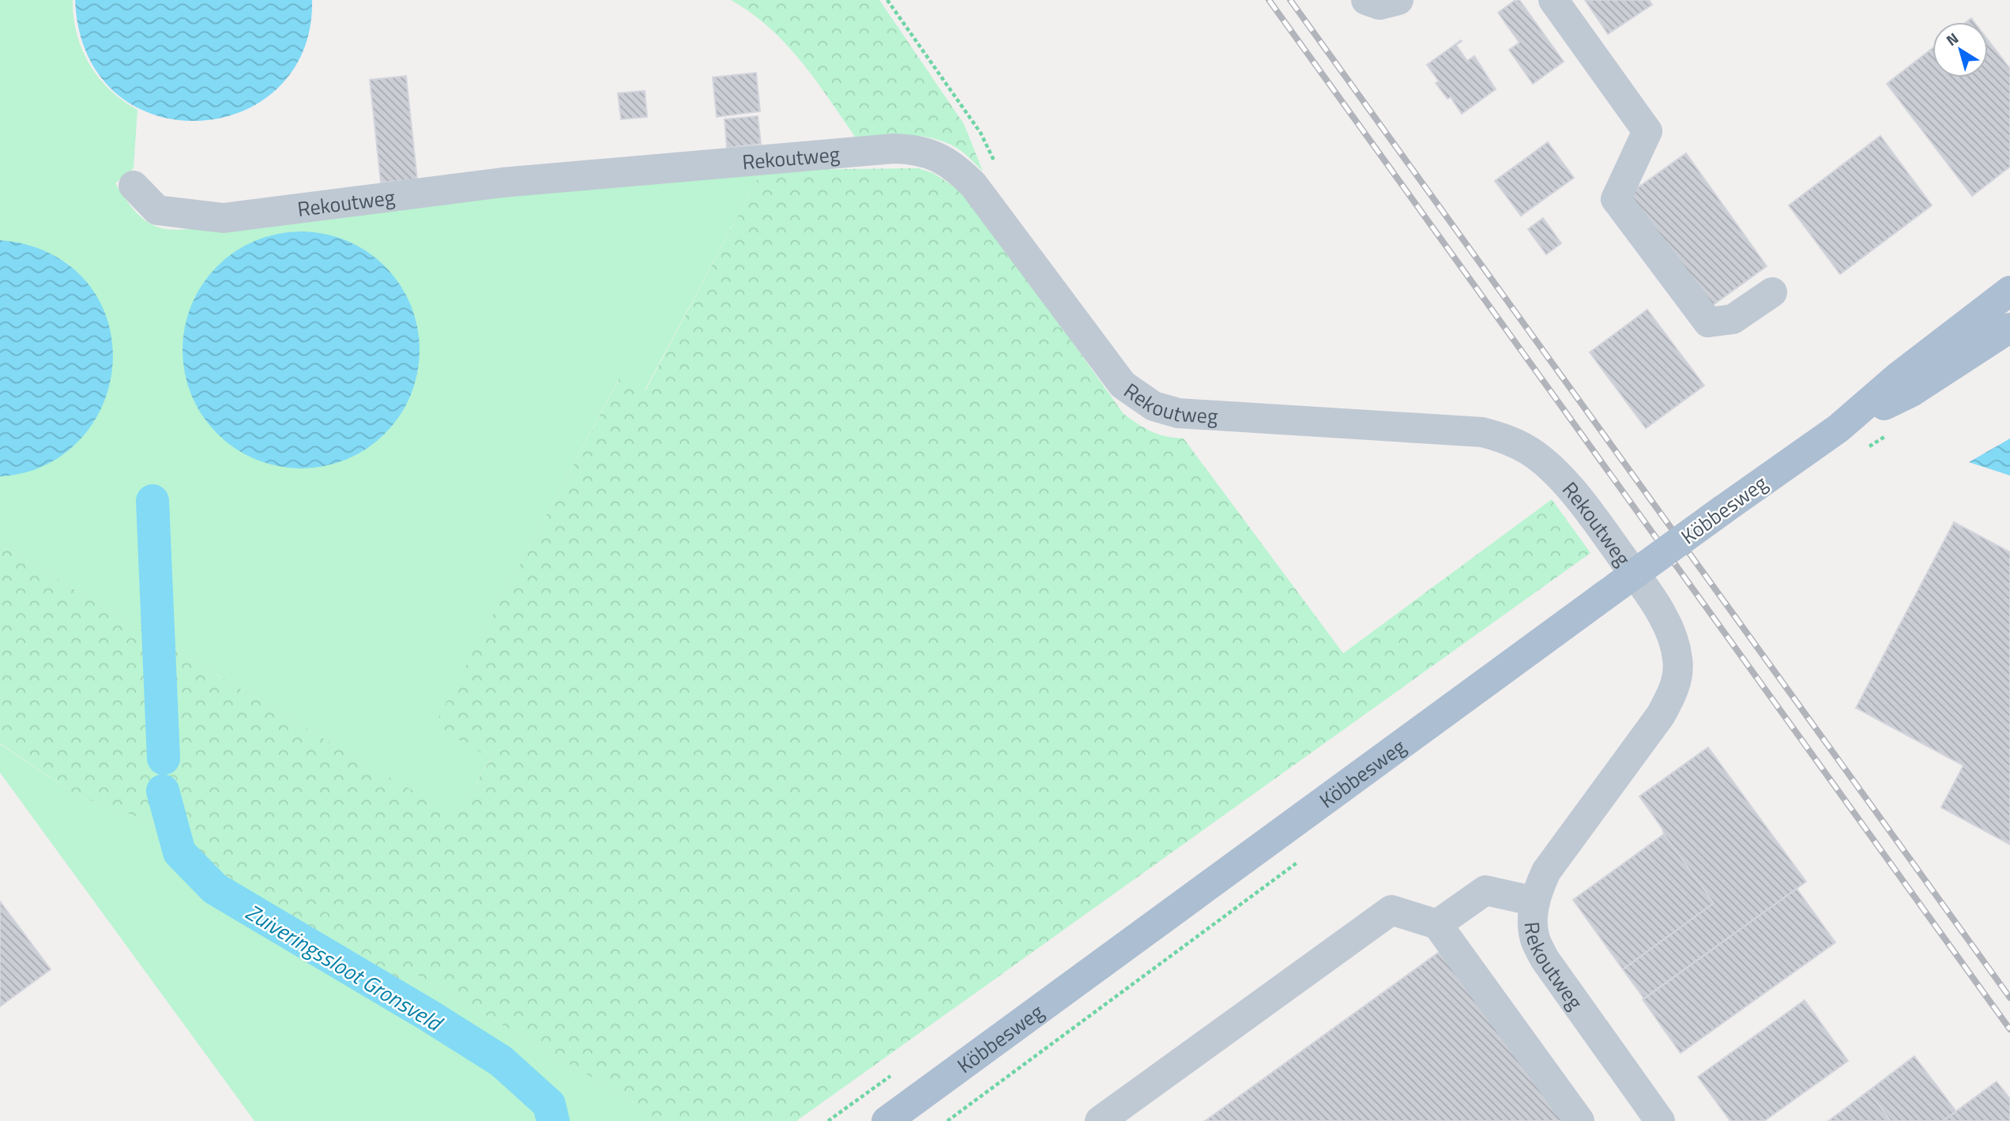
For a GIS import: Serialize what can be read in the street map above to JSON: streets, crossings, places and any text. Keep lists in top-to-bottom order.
{
  "streets": {
    "main road": ["Köbbesweg"],
    "street": ["Rekoutweg"]
  },
  "water": ["Zuiveringssloot Gronsveld"],
  "north": "top left"
}
